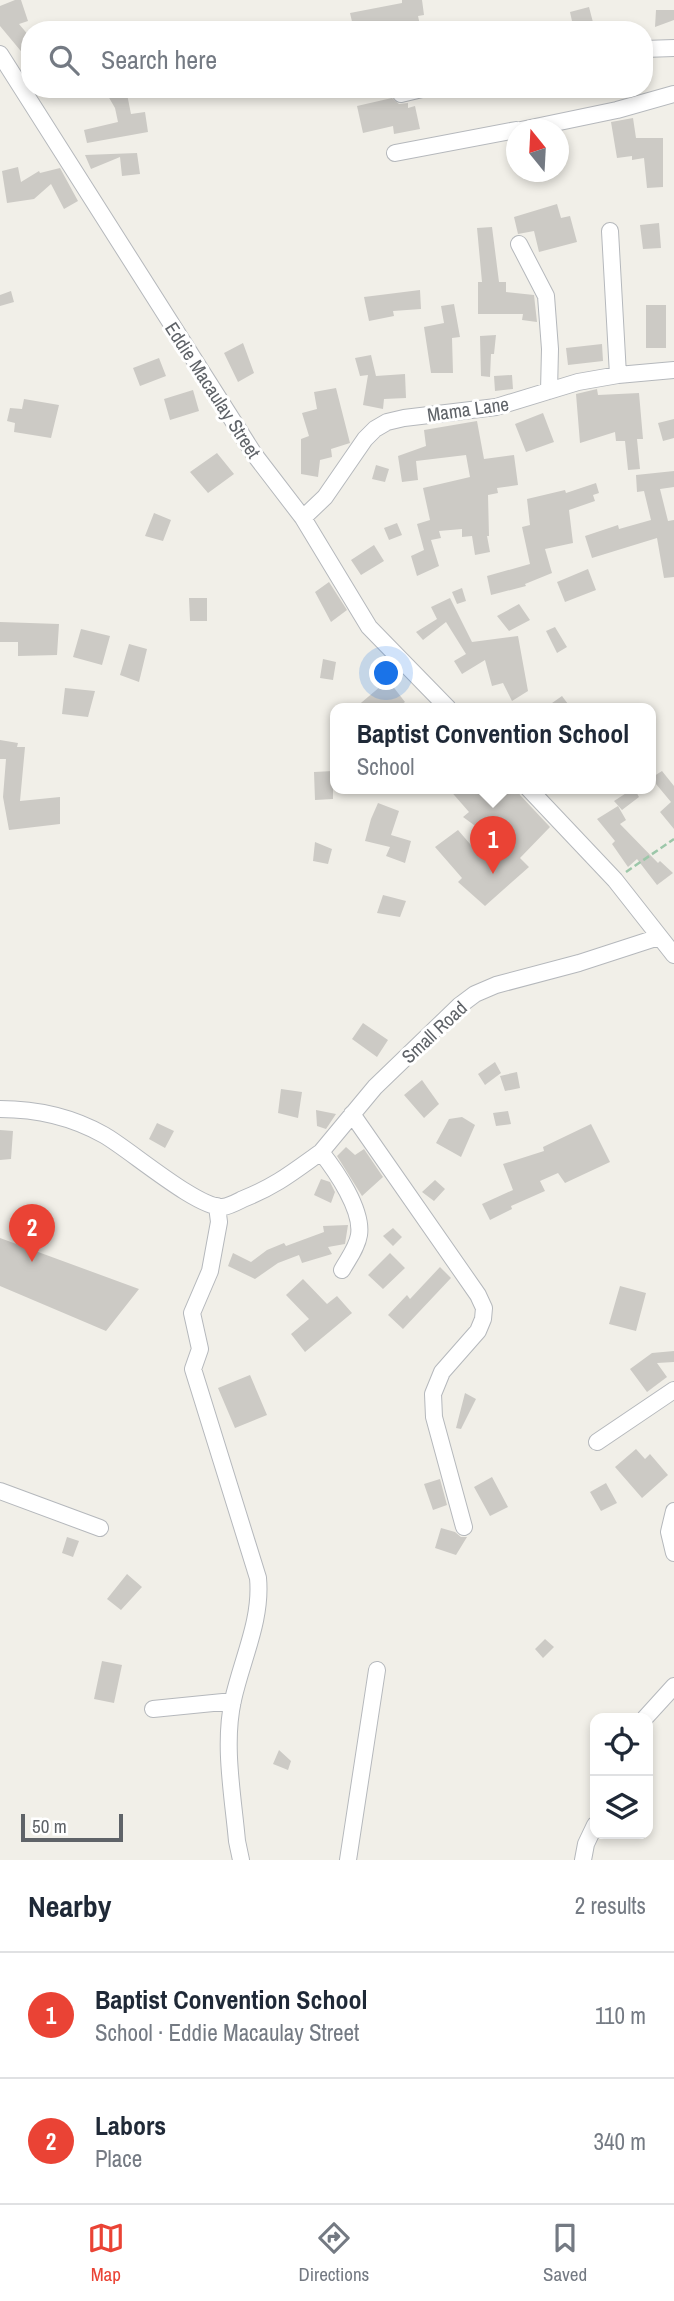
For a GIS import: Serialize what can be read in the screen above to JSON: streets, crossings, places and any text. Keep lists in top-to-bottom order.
{
  "streets": {
    "street": ["Eddie Macaulay Street", "Mama Lane", "Small Road"]
  },
  "crossings": [
    ["Eddie Macaulay Street", "Mama Lane"]
  ],
  "scale_bar": "50 m",
  "north": "top",
  "page": {
    "search": "Search here",
    "popup": ["Baptist Convention School", "School"],
    "pins": ["1", "2"],
    "scale": "50 m",
    "heading": ["Nearby", "2 results"],
    "list": [
      {
        "mark": "1",
        "name": "Baptist Convention School",
        "note": "School · Eddie Macaulay Street",
        "value": "110 m"
      },
      {
        "mark": "2",
        "name": "Labors",
        "note": "Place",
        "value": "340 m"
      }
    ],
    "nav": ["Map", "Directions", "Saved"]
  }
}
